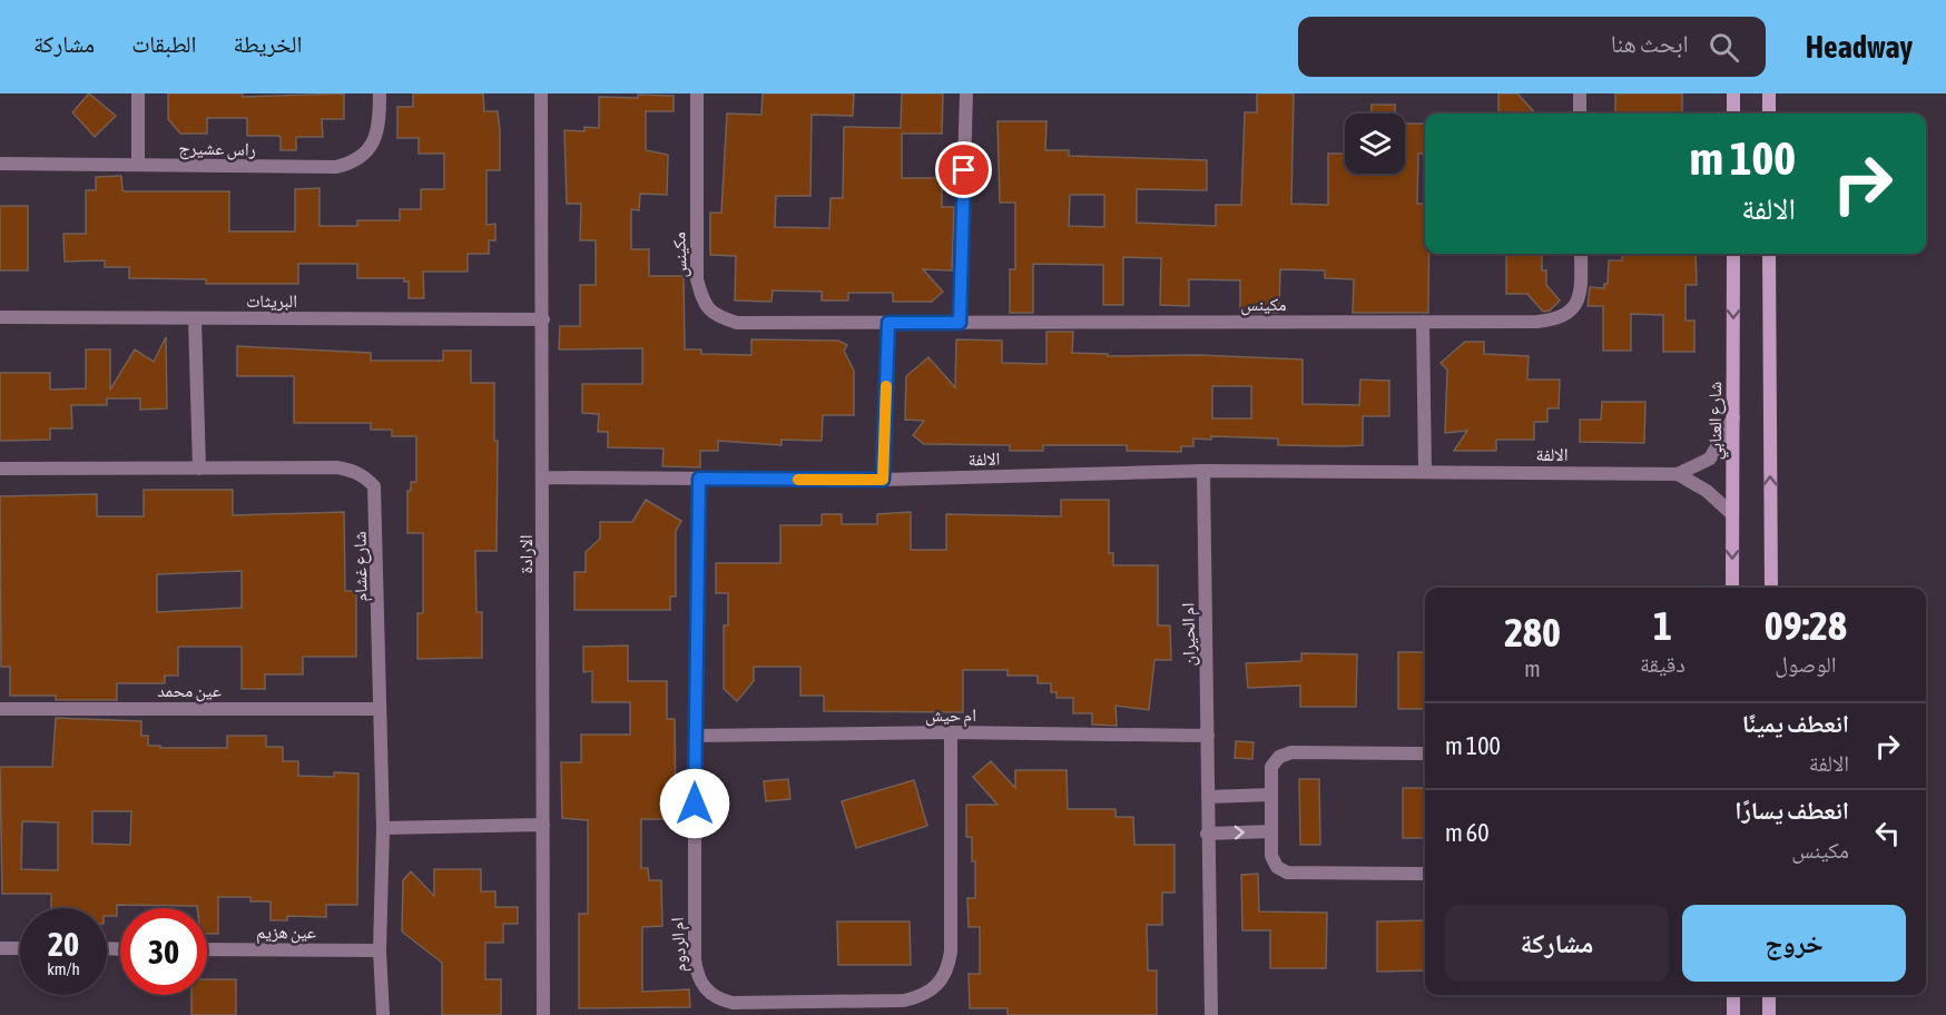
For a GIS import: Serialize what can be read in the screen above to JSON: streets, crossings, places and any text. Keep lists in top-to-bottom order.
{
  "streets": {
    "street": [
      "راس عشيرج",
      "مكينس",
      "البريثات",
      "شارع العنابي",
      "الالفة",
      "الارادة",
      "شارع غشام",
      "ام الحيران",
      "عين محمد",
      "ام حيش",
      "عين هزيم",
      "ام الردوم"
    ]
  },
  "crossings": [
    ["البريثات", "الارادة"],
    ["شارع العنابي", "الالفة"],
    ["الالفة", "الارادة"],
    ["الالفة", "ام الحيران"],
    ["الالفة", "ام الردوم"],
    ["شارع غشام", "عين محمد"],
    ["شارع غشام", "عين هزيم"],
    ["ام الحيران", "ام حيش"],
    ["ام حيش", "ام الردوم"]
  ],
  "page": {
    "header": "Headway",
    "search": "ابحث هنا",
    "nav": ["الخريطة", "الطبقات", "مشاركة"],
    "turn": ["100 m", "الالفة"],
    "eta": [
      "09:28",
      "الوصول",
      "1",
      "دقيقة",
      "280",
      "m"
    ],
    "list": [
      {
        "name": "انعطف يمينًا",
        "note": "الالفة",
        "value": "100 m"
      },
      {
        "name": "انعطف يسارًا",
        "note": "مكينس",
        "value": "60 m"
      }
    ],
    "buttons": ["خروج", "مشاركة"],
    "speed": "20 km/h",
    "limit": "30"
  }
}
